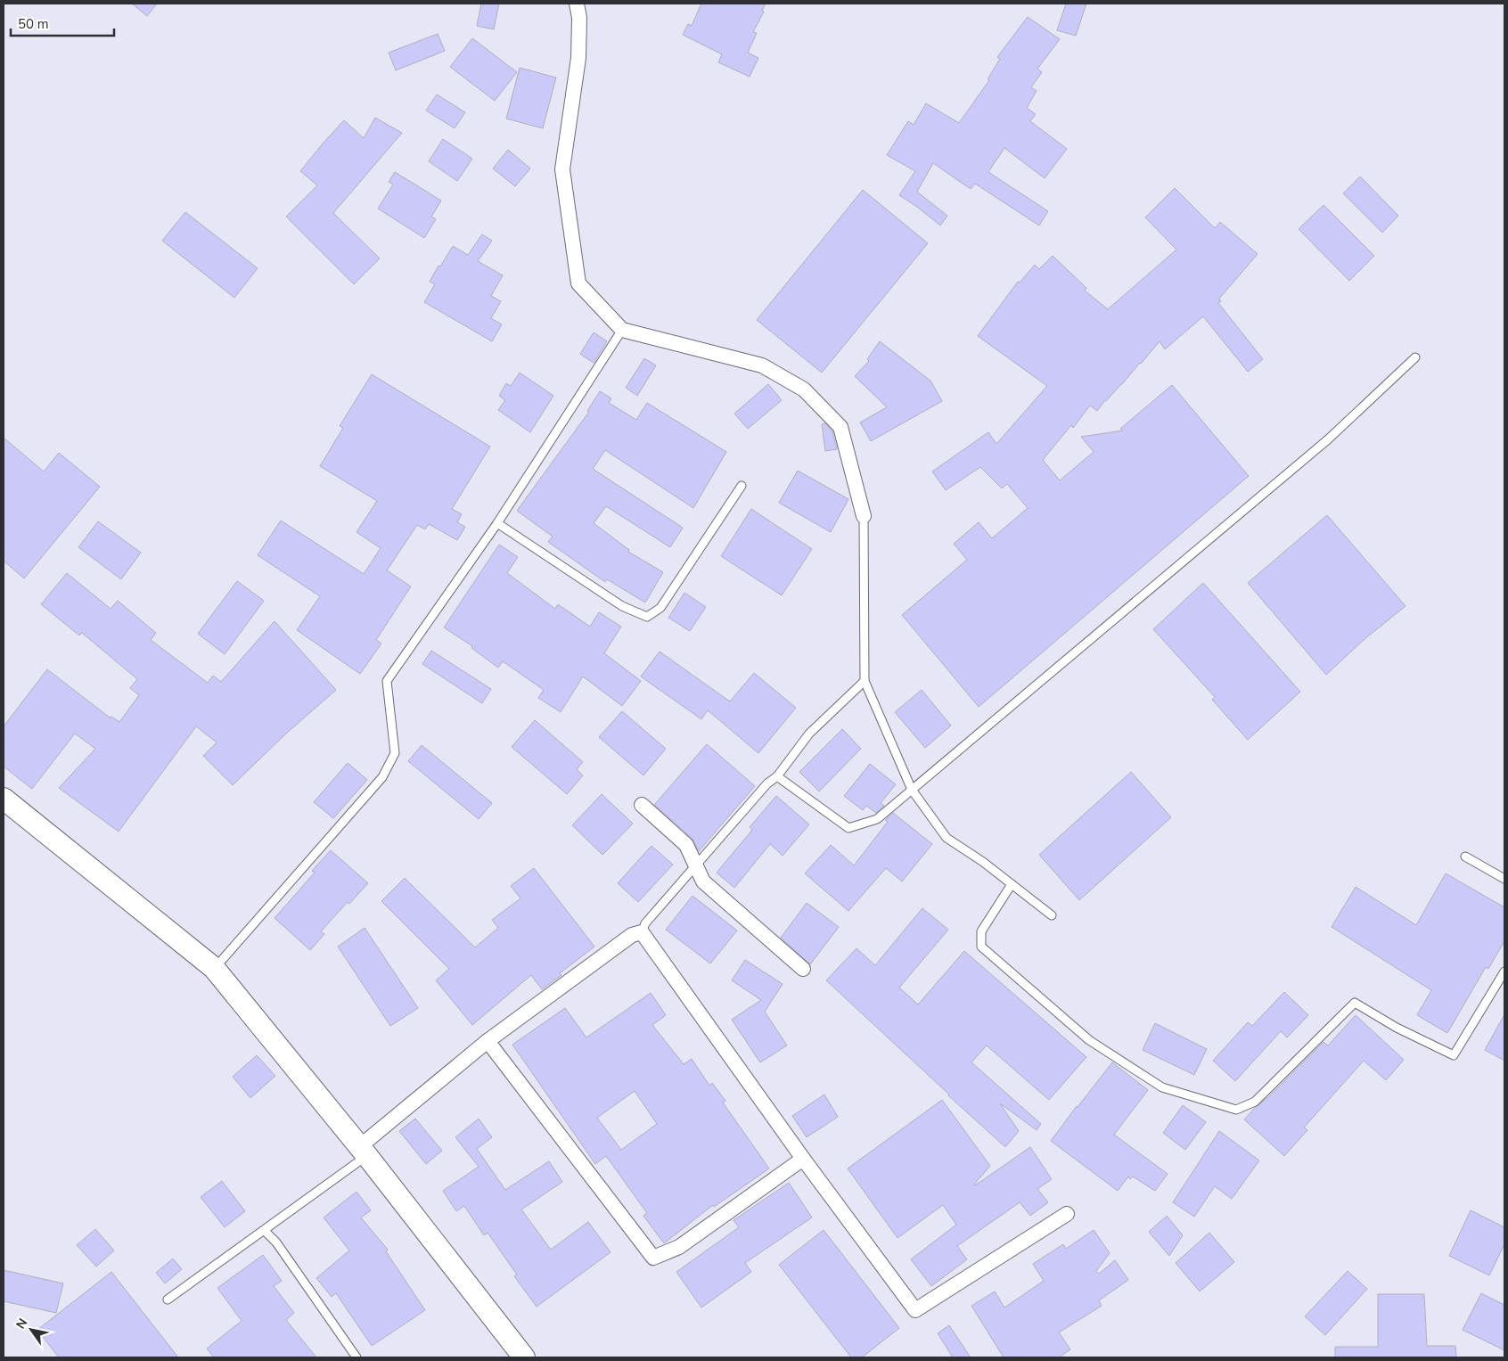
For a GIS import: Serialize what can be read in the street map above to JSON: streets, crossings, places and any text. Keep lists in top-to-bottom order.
{
  "scale_bar": "50 m",
  "north": "top left"
}
